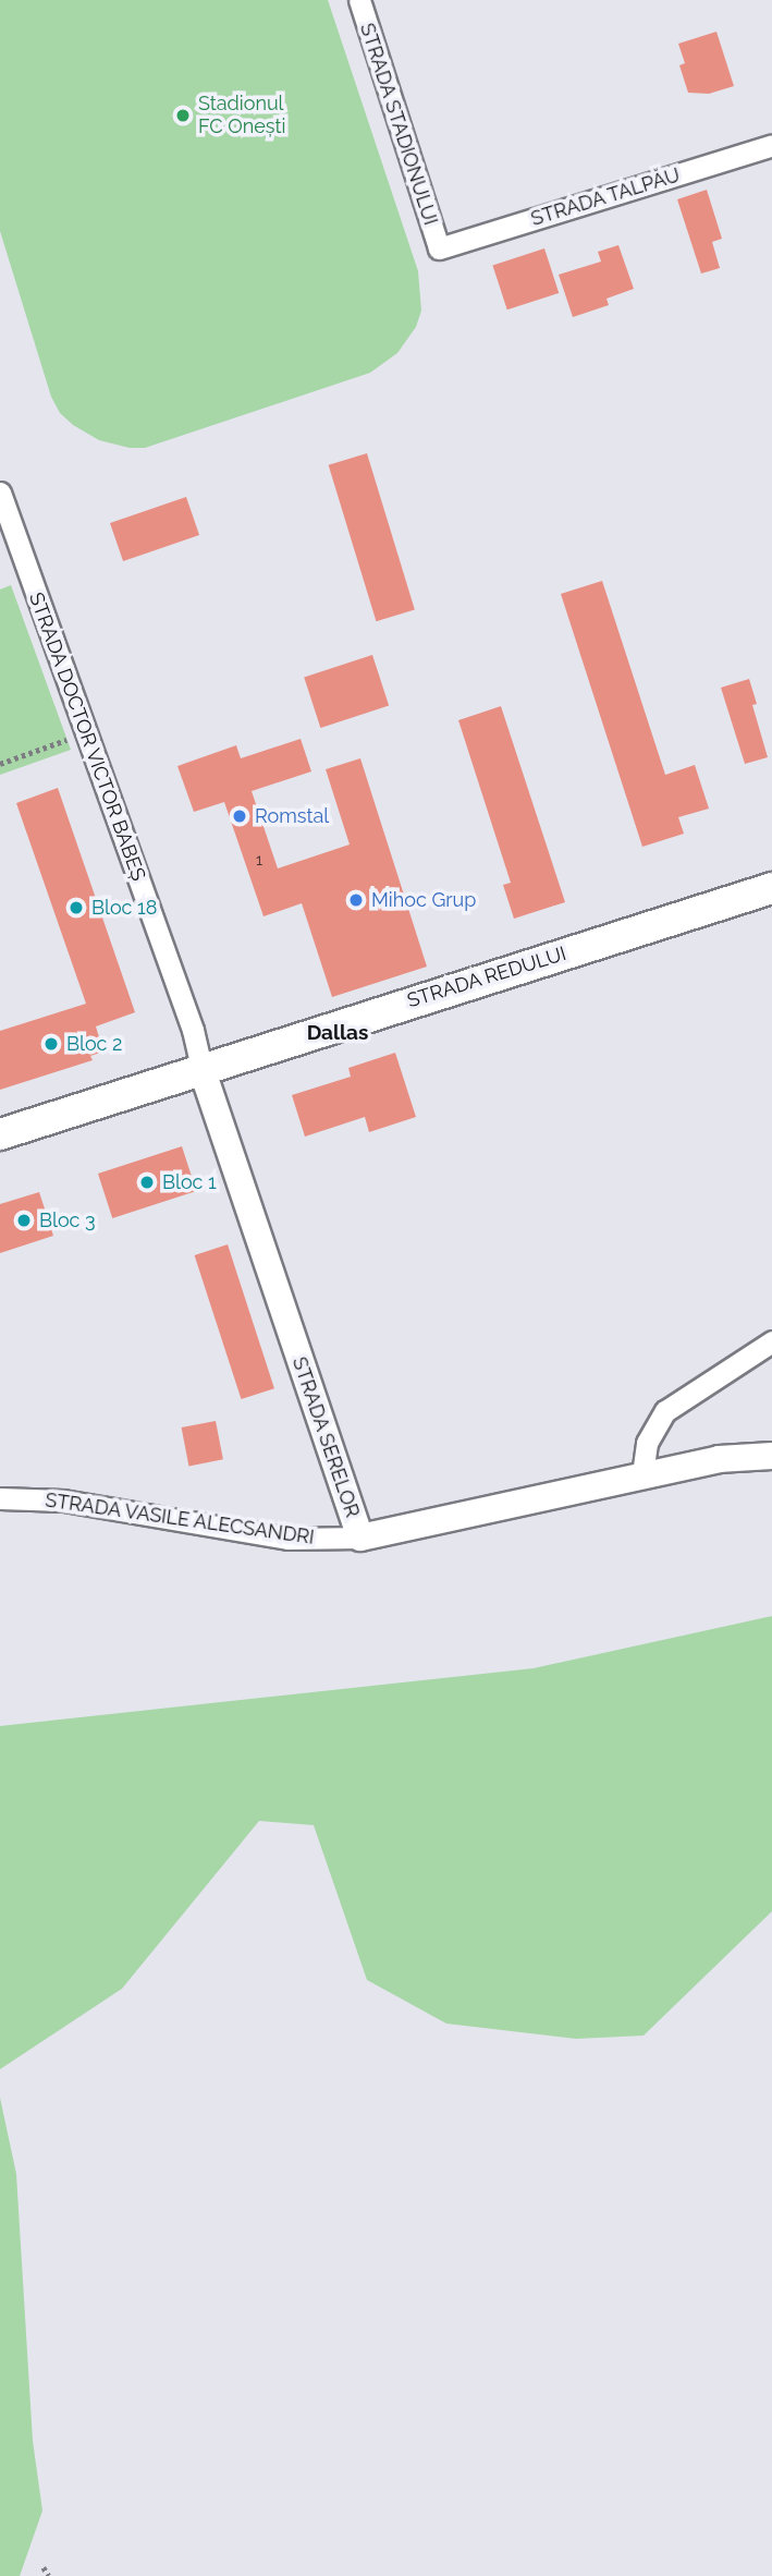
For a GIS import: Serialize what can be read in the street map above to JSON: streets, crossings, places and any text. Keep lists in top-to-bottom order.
{
  "streets": {
    "main road": ["STRADA REDULUI"],
    "street": [
      "STRADA STADIONULUI",
      "STRADA TALPĂU",
      "STRADA DOCTOR VICTOR BABEȘ",
      "STRADA SERELOR",
      "STRADA VASILE ALECSANDRI"
    ]
  },
  "crossings": [
    ["STRADA STADIONULUI", "STRADA TALPĂU"],
    ["STRADA DOCTOR VICTOR BABEȘ", "STRADA REDULUI"],
    ["STRADA DOCTOR VICTOR BABEȘ", "STRADA SERELOR"],
    ["STRADA REDULUI", "STRADA SERELOR"],
    ["STRADA SERELOR", "STRADA VASILE ALECSANDRI"]
  ],
  "districts": ["Dallas"],
  "places": [
    "Stadionul FC Onești",
    "Romstal",
    "Mihoc Grup",
    "Bloc 18",
    "Bloc 2",
    "Bloc 1",
    "Bloc 3"
  ],
  "house_numbers": ["1"]
}
